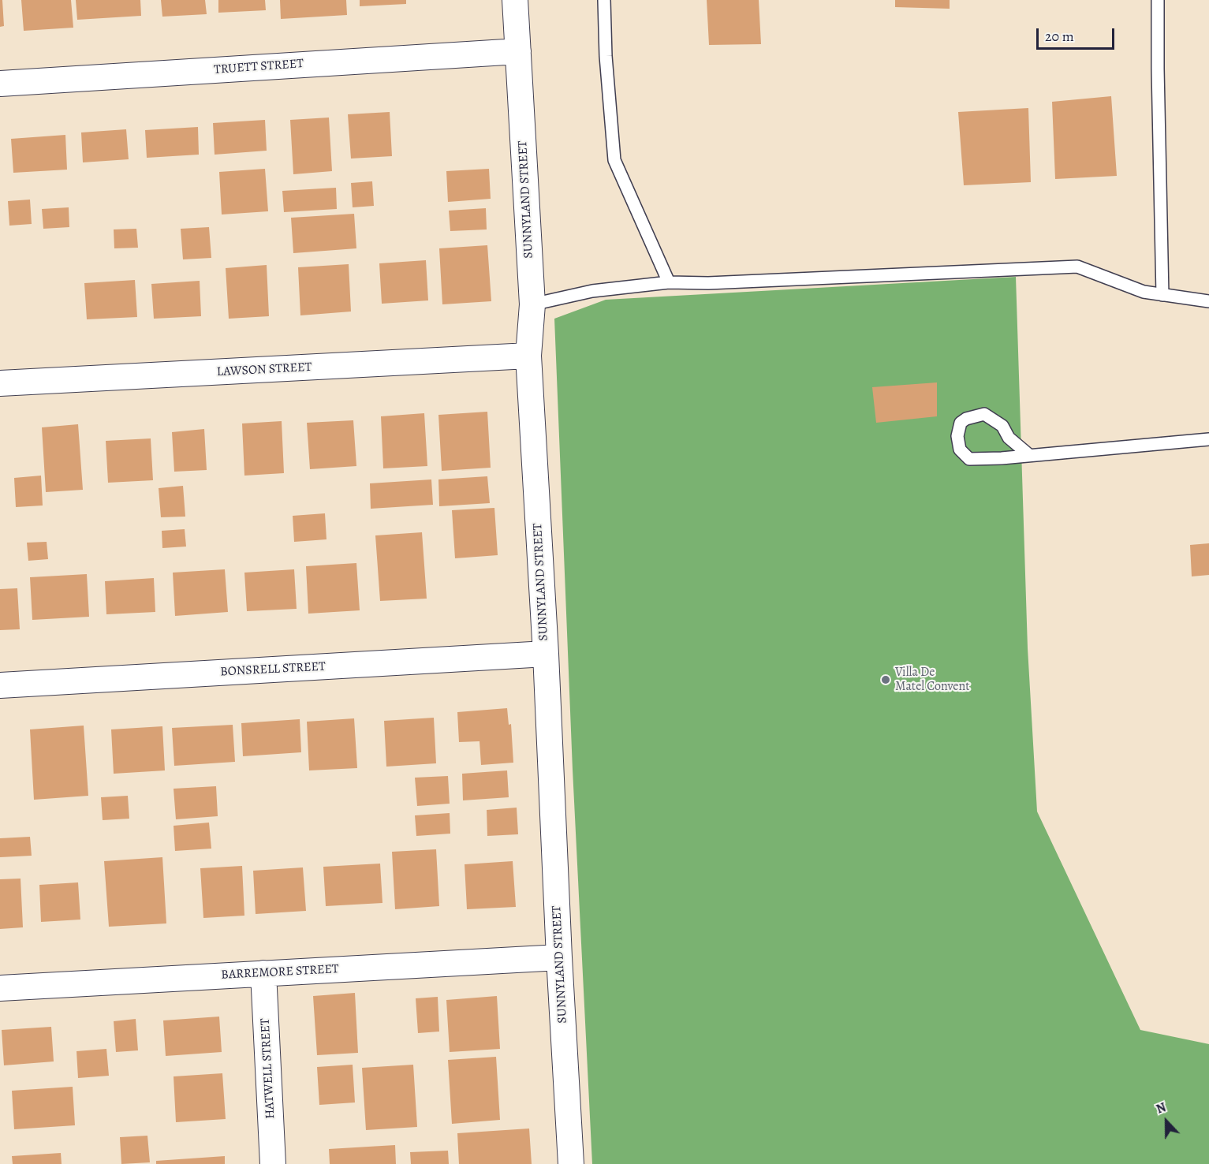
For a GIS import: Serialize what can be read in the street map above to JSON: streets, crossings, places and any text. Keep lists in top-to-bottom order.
{
  "streets": {
    "street": [
      "TRUETT STREET",
      "SUNNYLAND STREET",
      "LAWSON STREET",
      "BONSRELL STREET",
      "BARREMORE STREET",
      "HATWELL STREET"
    ]
  },
  "crossings": [
    ["TRUETT STREET", "SUNNYLAND STREET"],
    ["SUNNYLAND STREET", "LAWSON STREET"],
    ["SUNNYLAND STREET", "BONSRELL STREET"],
    ["SUNNYLAND STREET", "BARREMORE STREET"],
    ["BARREMORE STREET", "HATWELL STREET"]
  ],
  "places": ["Villa De Matel Convent"],
  "scale_bar": "20 m",
  "north": "top"
}
